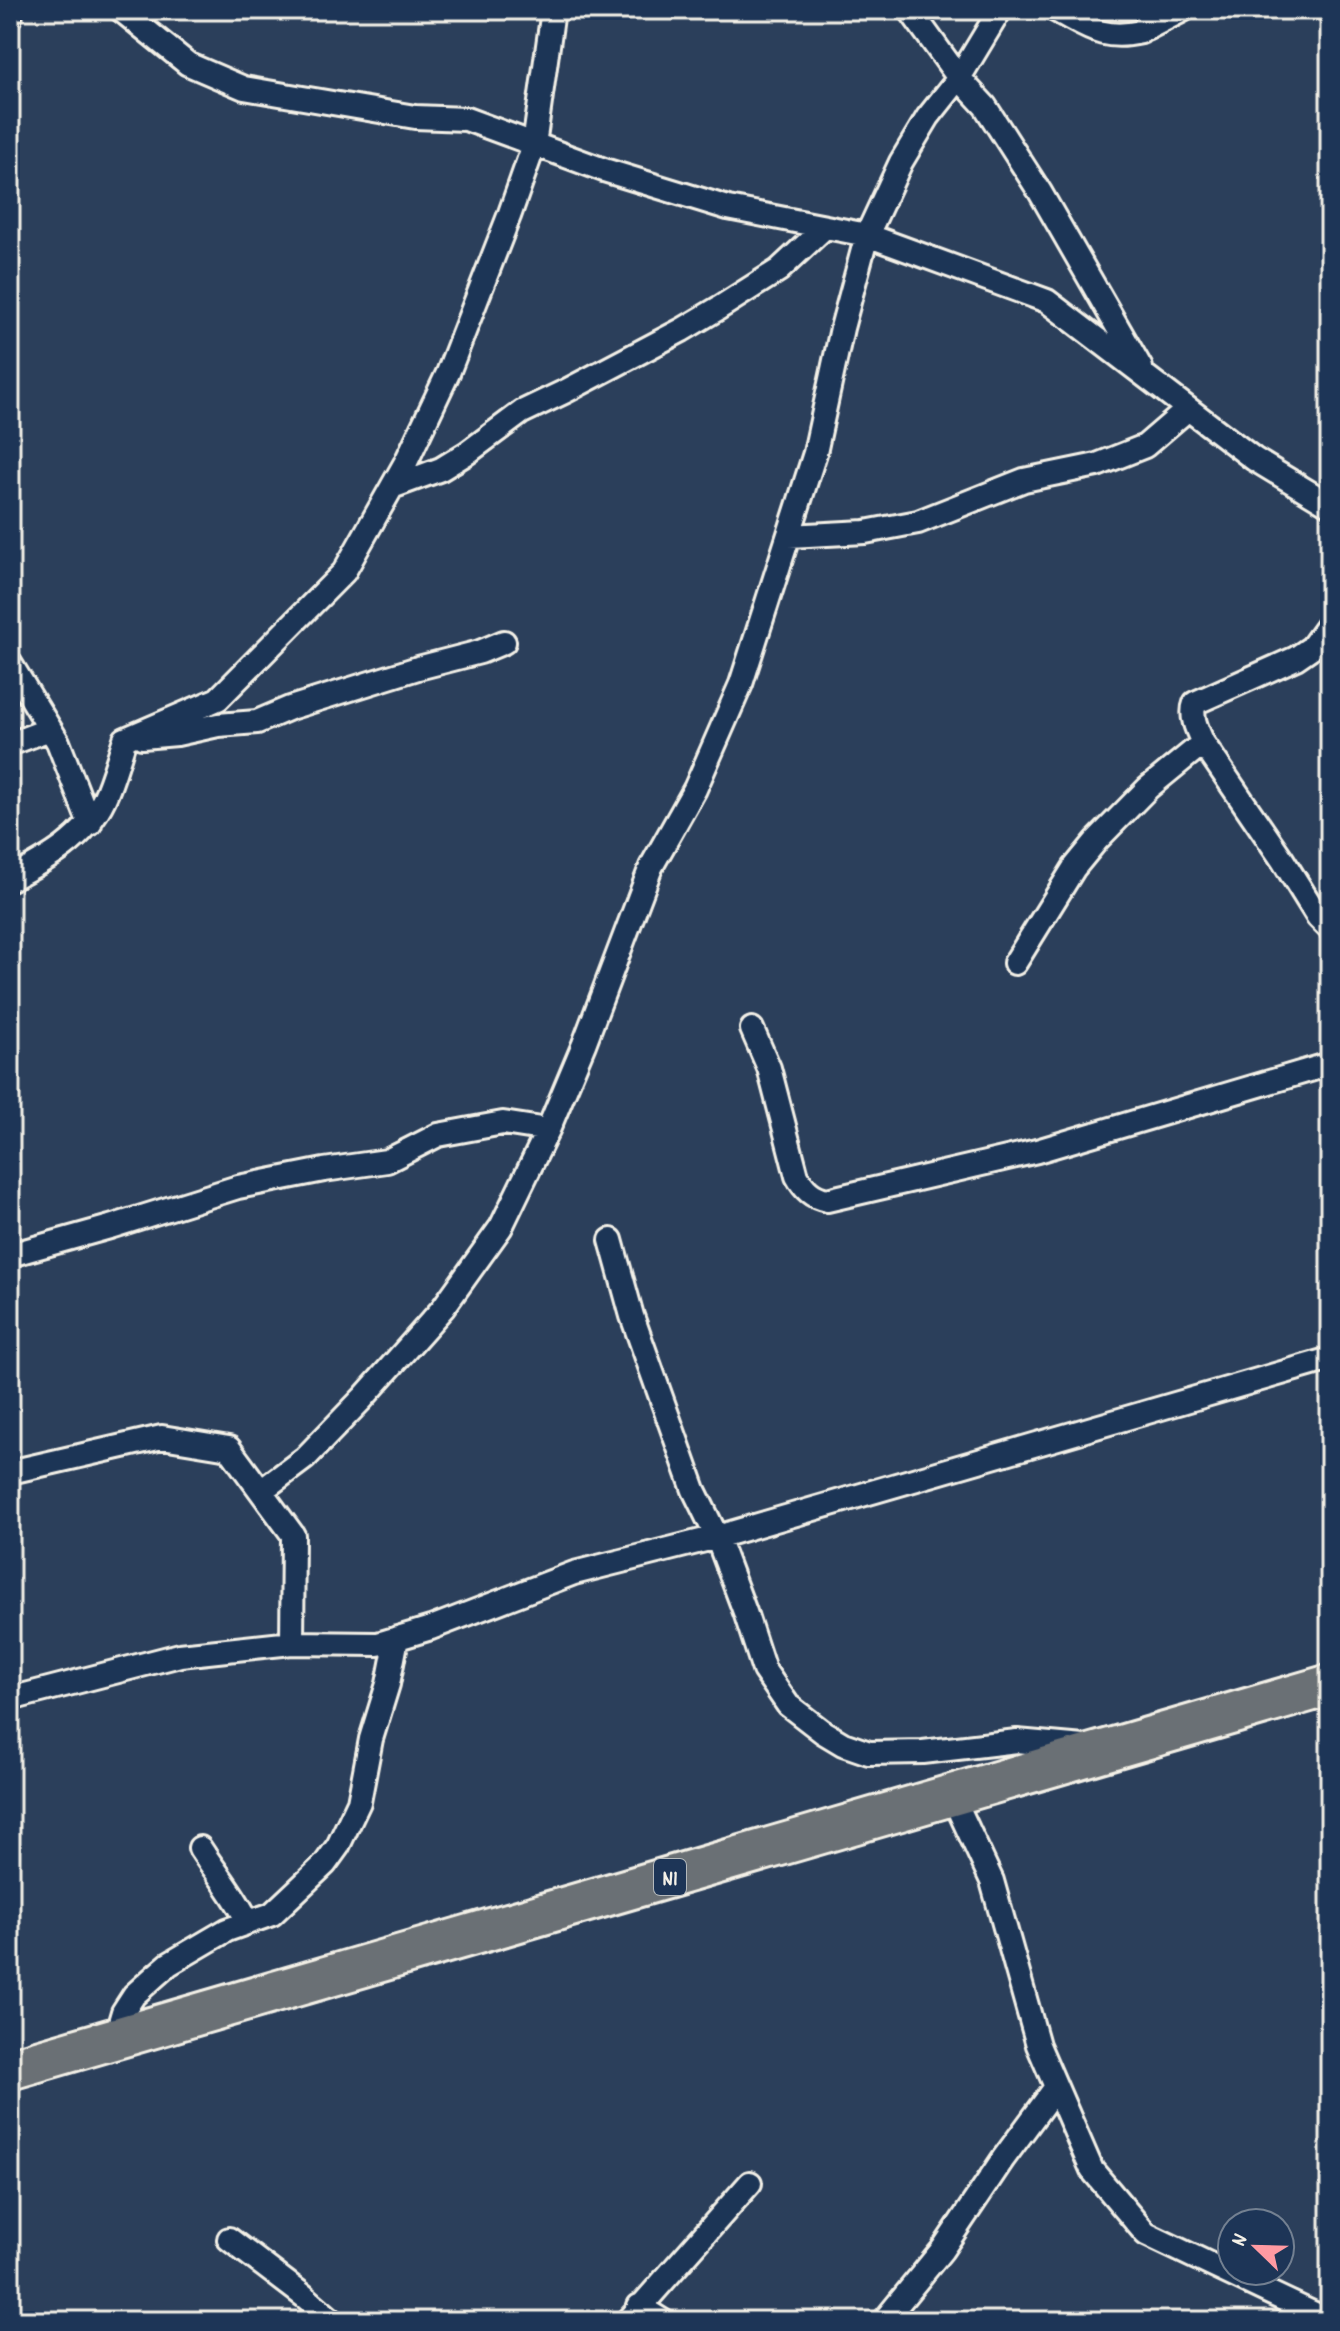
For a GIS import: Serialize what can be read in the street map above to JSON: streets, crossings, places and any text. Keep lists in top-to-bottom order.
{
  "streets": {
    "highway": ["N1"]
  },
  "north": "top left"
}
